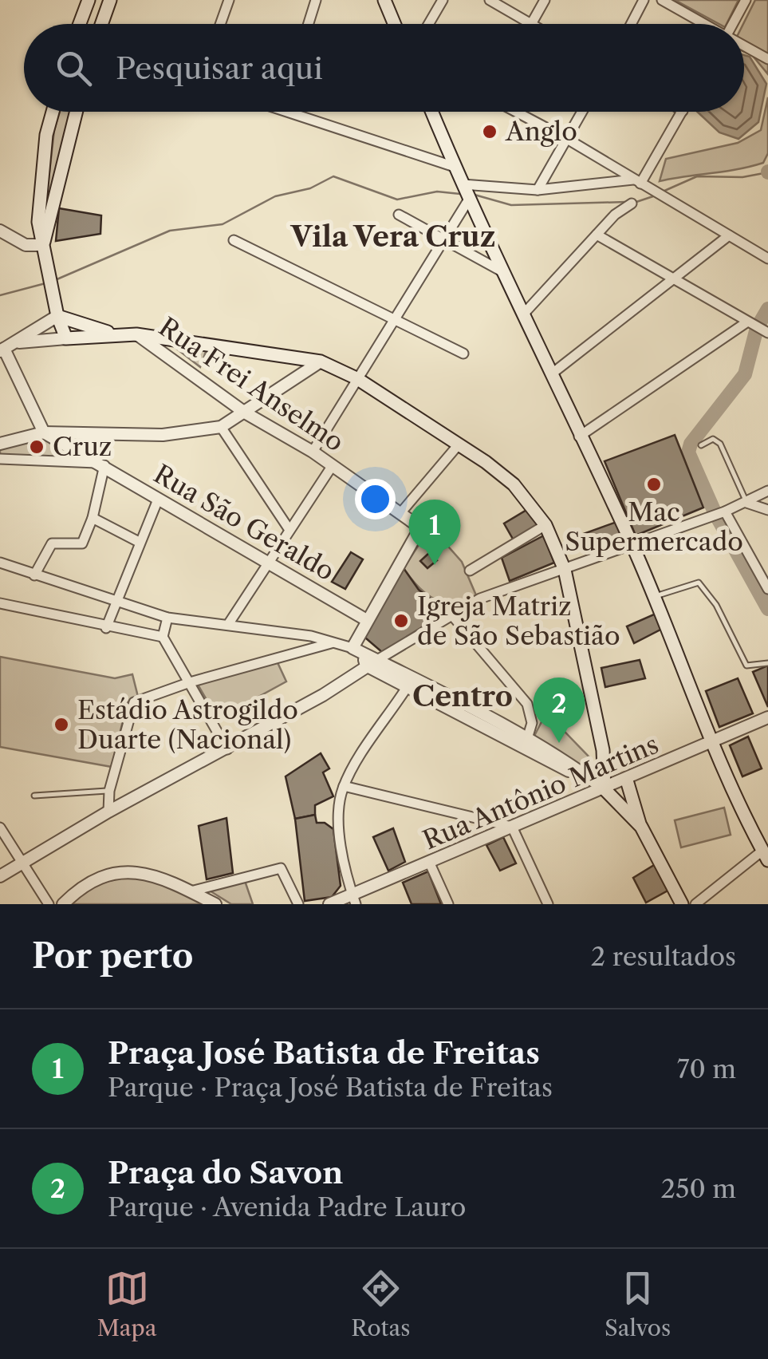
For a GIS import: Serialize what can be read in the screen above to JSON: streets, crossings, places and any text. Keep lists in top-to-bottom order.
{
  "streets": {
    "street": ["Rua Frei Anselmo", "Rua São Geraldo", "Rua Antônio Martins"]
  },
  "crossings": [
    ["Rua Frei Anselmo", "Rua São Geraldo"]
  ],
  "districts": ["Vila Vera Cruz", "Centro"],
  "places": [
    "Anglo",
    "Cruz",
    "Mac Supermercado",
    "Igreja Matriz de São Sebastião",
    "Estádio Astrogildo Duarte (Nacional)"
  ],
  "page": {
    "search": "Pesquisar aqui",
    "pins": ["1", "2"],
    "heading": ["Por perto", "2 resultados"],
    "list": [
      {
        "mark": "1",
        "name": "Praça José Batista de Freitas",
        "note": "Parque · Praça José Batista de Freitas",
        "value": "70 m"
      },
      {
        "mark": "2",
        "name": "Praça do Savon",
        "note": "Parque · Avenida Padre Lauro",
        "value": "250 m"
      }
    ],
    "nav": ["Mapa", "Rotas", "Salvos"]
  }
}
